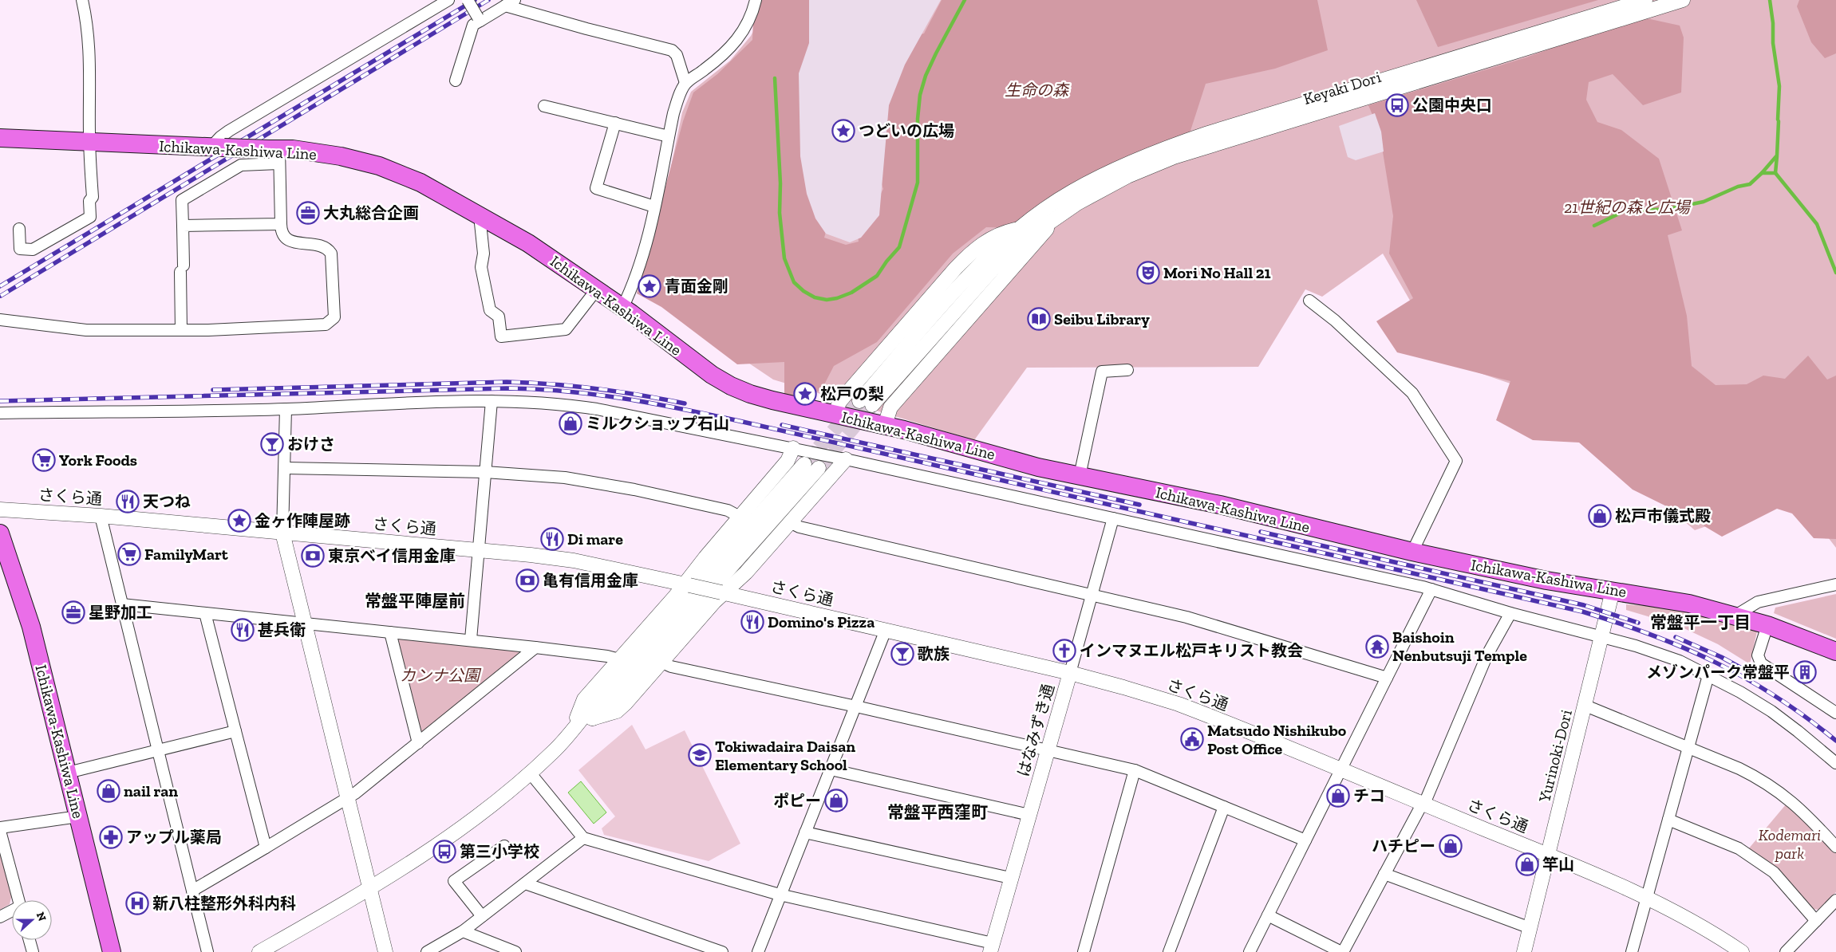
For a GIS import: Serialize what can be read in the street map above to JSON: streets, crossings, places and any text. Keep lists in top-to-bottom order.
{
  "streets": {
    "main road": ["Ichikawa-Kashiwa Line"],
    "street": [
      "Keyaki Dori",
      "さくら通",
      "はなみずき通",
      "Yurinoki-Dori"
    ]
  },
  "crossings": [
    ["Ichikawa-Kashiwa Line", "Yurinoki-Dori"],
    ["さくら通", "はなみずき通"],
    ["さくら通", "Yurinoki-Dori"]
  ],
  "districts": ["常盤平陣屋前", "常盤平一丁目", "常盤平西窪町"],
  "parks": [
    "生命の森",
    "21世紀の森と広場",
    "カンナ公園",
    "Kodemari park"
  ],
  "places": {
    "bus stop": ["公園中央口", "第三小学校"],
    "place": [
      "つどいの広場",
      "青面金剛",
      "松戸の梨",
      "金ヶ作陣屋跡"
    ],
    "office": ["大丸総合企画", "星野加工"],
    "theatre": ["Mori No Hall 21"],
    "library": ["Seibu Library"],
    "shop": [
      "ミルクショップ石山",
      "松戸市儀式殿",
      "nail ran",
      "チコ",
      "ポピー",
      "ハチピー",
      "竿山"
    ],
    "bar": ["おけさ", "歌族"],
    "supermarket": ["York Foods", "FamilyMart"],
    "restaurant": [
      "天つね",
      "Di mare",
      "Domino's Pizza",
      "甚兵衛"
    ],
    "bank": ["東京ベイ信用金庫", "亀有信用金庫"],
    "temple": ["Baishoin Nenbutsuji Temple"],
    "church": ["インマヌエル松戸キリスト教会"],
    "building": ["メゾンパーク常盤平"],
    "public building": ["Matsudo Nishikubo Post Office"],
    "school or university": ["Tokiwadaira Daisan Elementary School"],
    "pharmacy": ["アップル薬局"],
    "hospital": ["新八柱整形外科内科"]
  },
  "north": "right"
}
